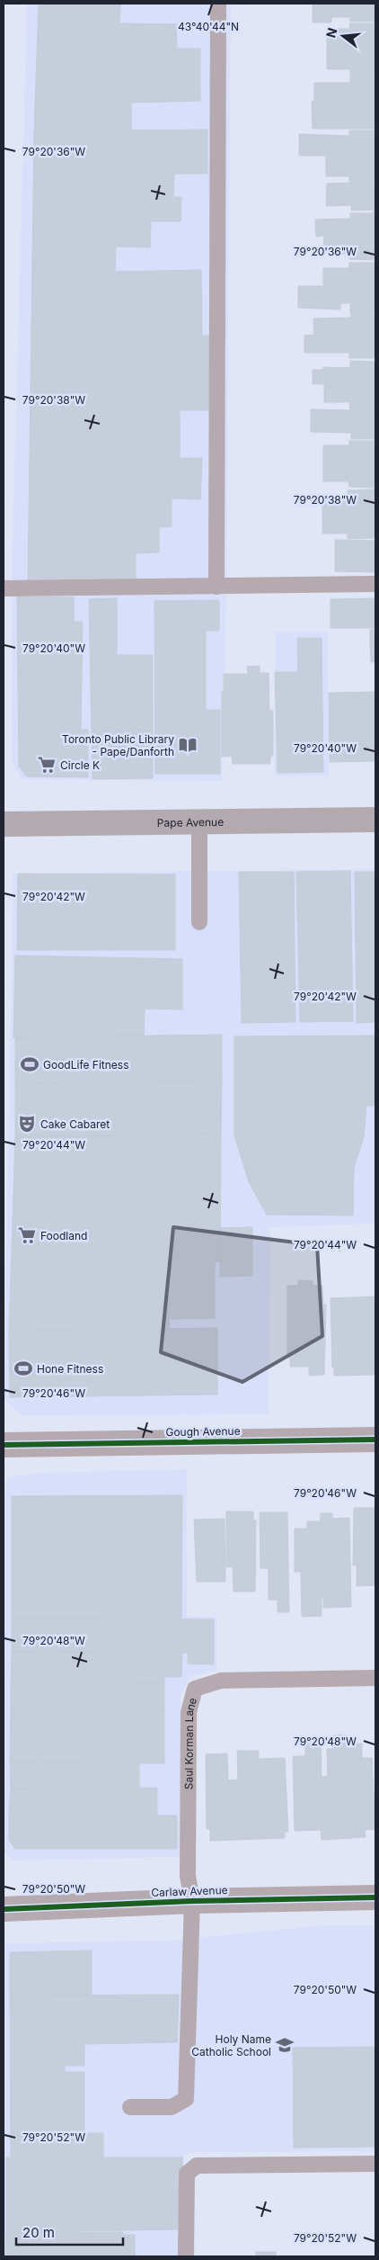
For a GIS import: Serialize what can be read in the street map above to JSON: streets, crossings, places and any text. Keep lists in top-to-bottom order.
{
  "streets": {
    "main road": ["Pape Avenue"],
    "street": ["Gough Avenue", "Carlaw Avenue"],
    "lane": ["Saul Korman Lane"]
  },
  "crossings": [
    ["Saul Korman Lane", "Carlaw Avenue"]
  ],
  "places": {
    "library": ["Toronto Public Library - Pape/Danforth"],
    "supermarket": ["Circle K", "Foodland"],
    "sports": ["GoodLife Fitness", "Hone Fitness"],
    "theatre": ["Cake Cabaret"],
    "school or university": ["Holy Name Catholic School"]
  },
  "scale_bar": "20 m",
  "north": "left",
  "coordinates": [
    "43°40'44\"N",
    "79°20'36\"W",
    "79°20'38\"W",
    "79°20'40\"W",
    "79°20'42\"W",
    "79°20'44\"W",
    "79°20'46\"W",
    "79°20'48\"W",
    "79°20'50\"W",
    "79°20'52\"W"
  ]
}
